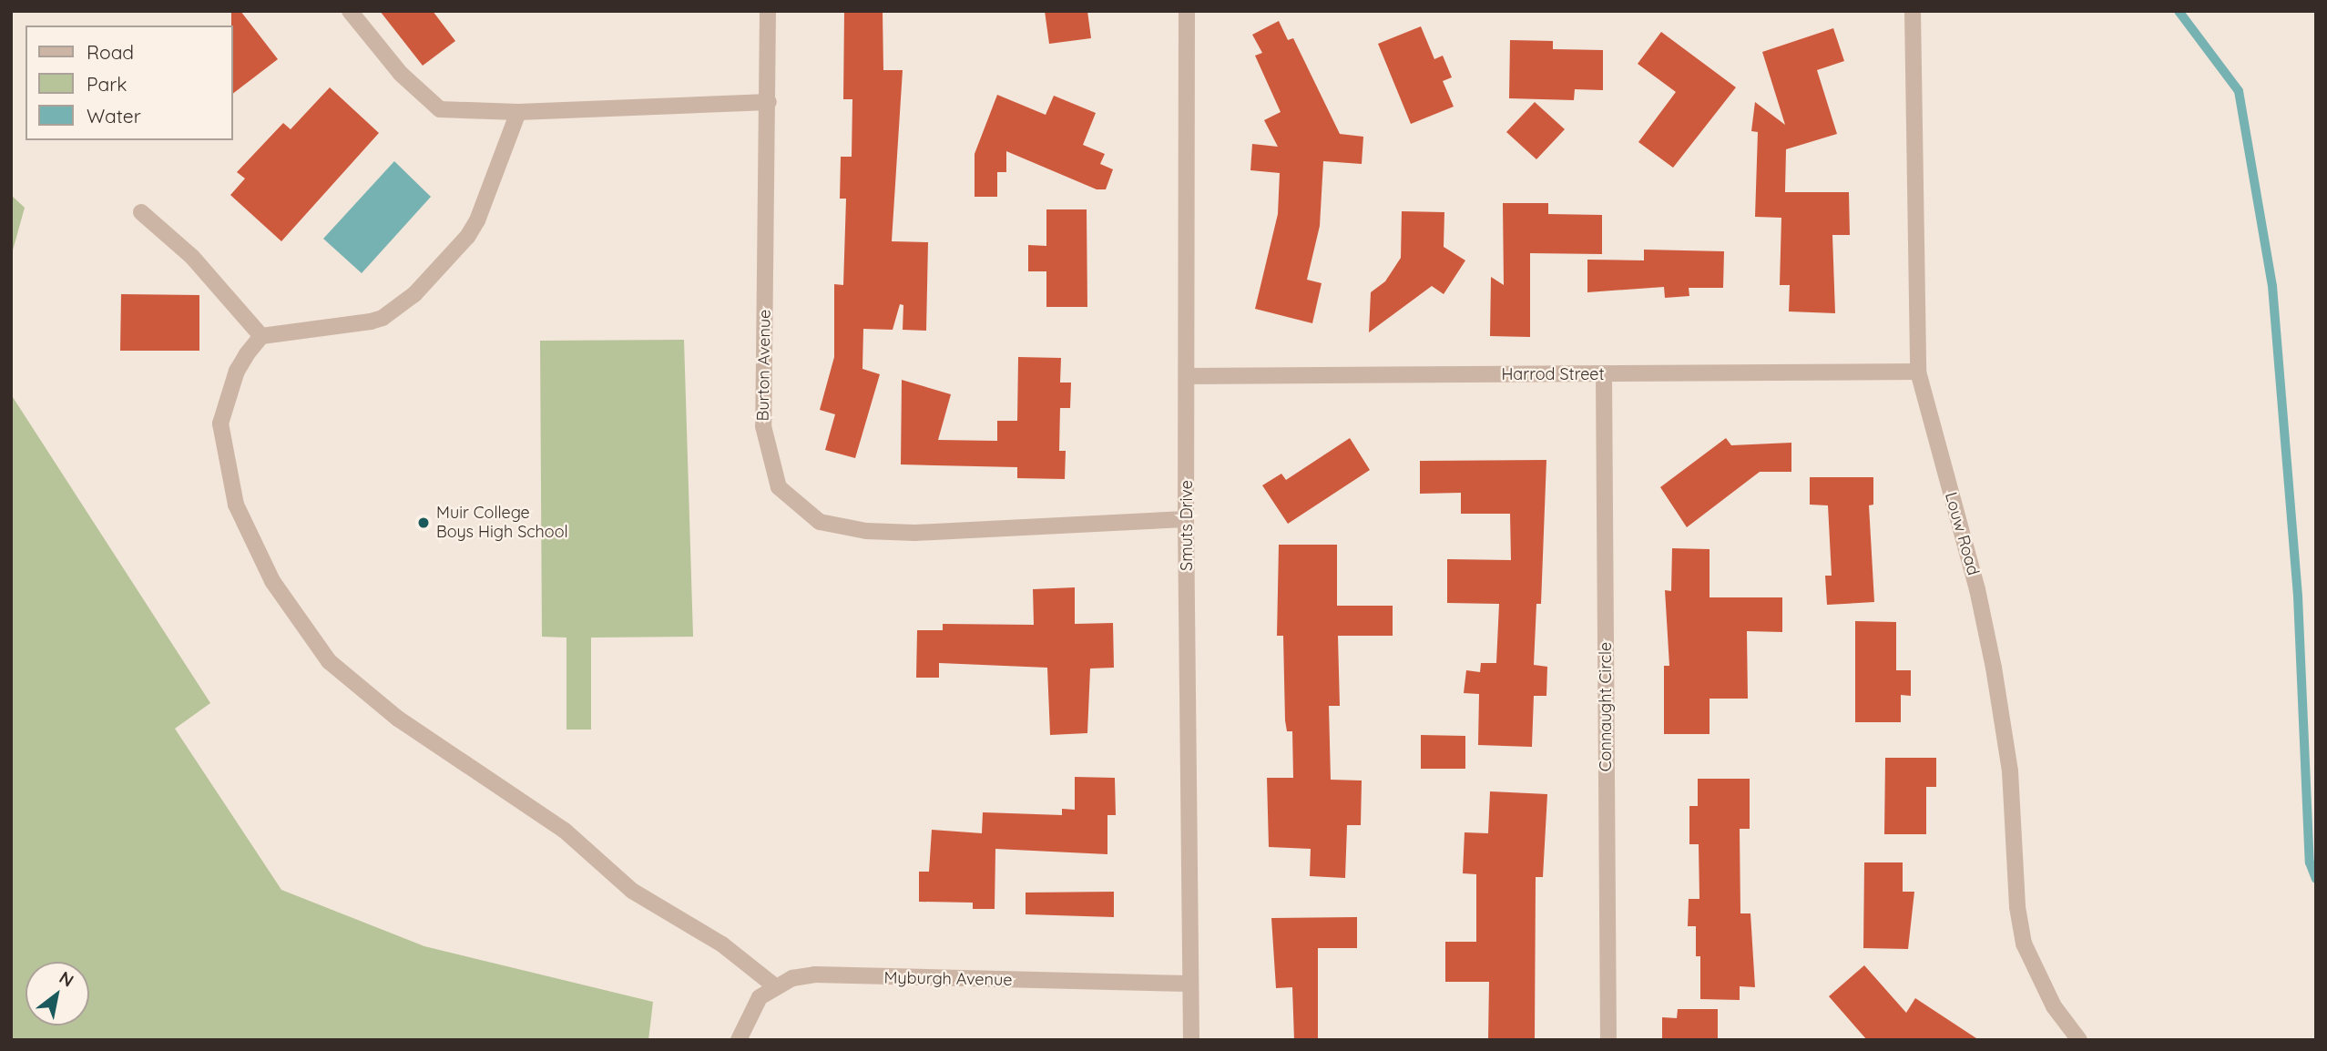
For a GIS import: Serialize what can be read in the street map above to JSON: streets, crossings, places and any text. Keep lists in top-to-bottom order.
{
  "streets": {
    "street": [
      "Burton Avenue",
      "Harrod Street",
      "Smuts Drive",
      "Louw Road",
      "Connaught Circle",
      "Myburgh Avenue"
    ]
  },
  "crossings": [
    ["Burton Avenue", "Smuts Drive"],
    ["Harrod Street", "Smuts Drive"],
    ["Harrod Street", "Louw Road"],
    ["Harrod Street", "Connaught Circle"],
    ["Smuts Drive", "Myburgh Avenue"]
  ],
  "places": ["Muir College Boys High School"],
  "legend": ["Road", "Park", "Water"],
  "north": "top right"
}
